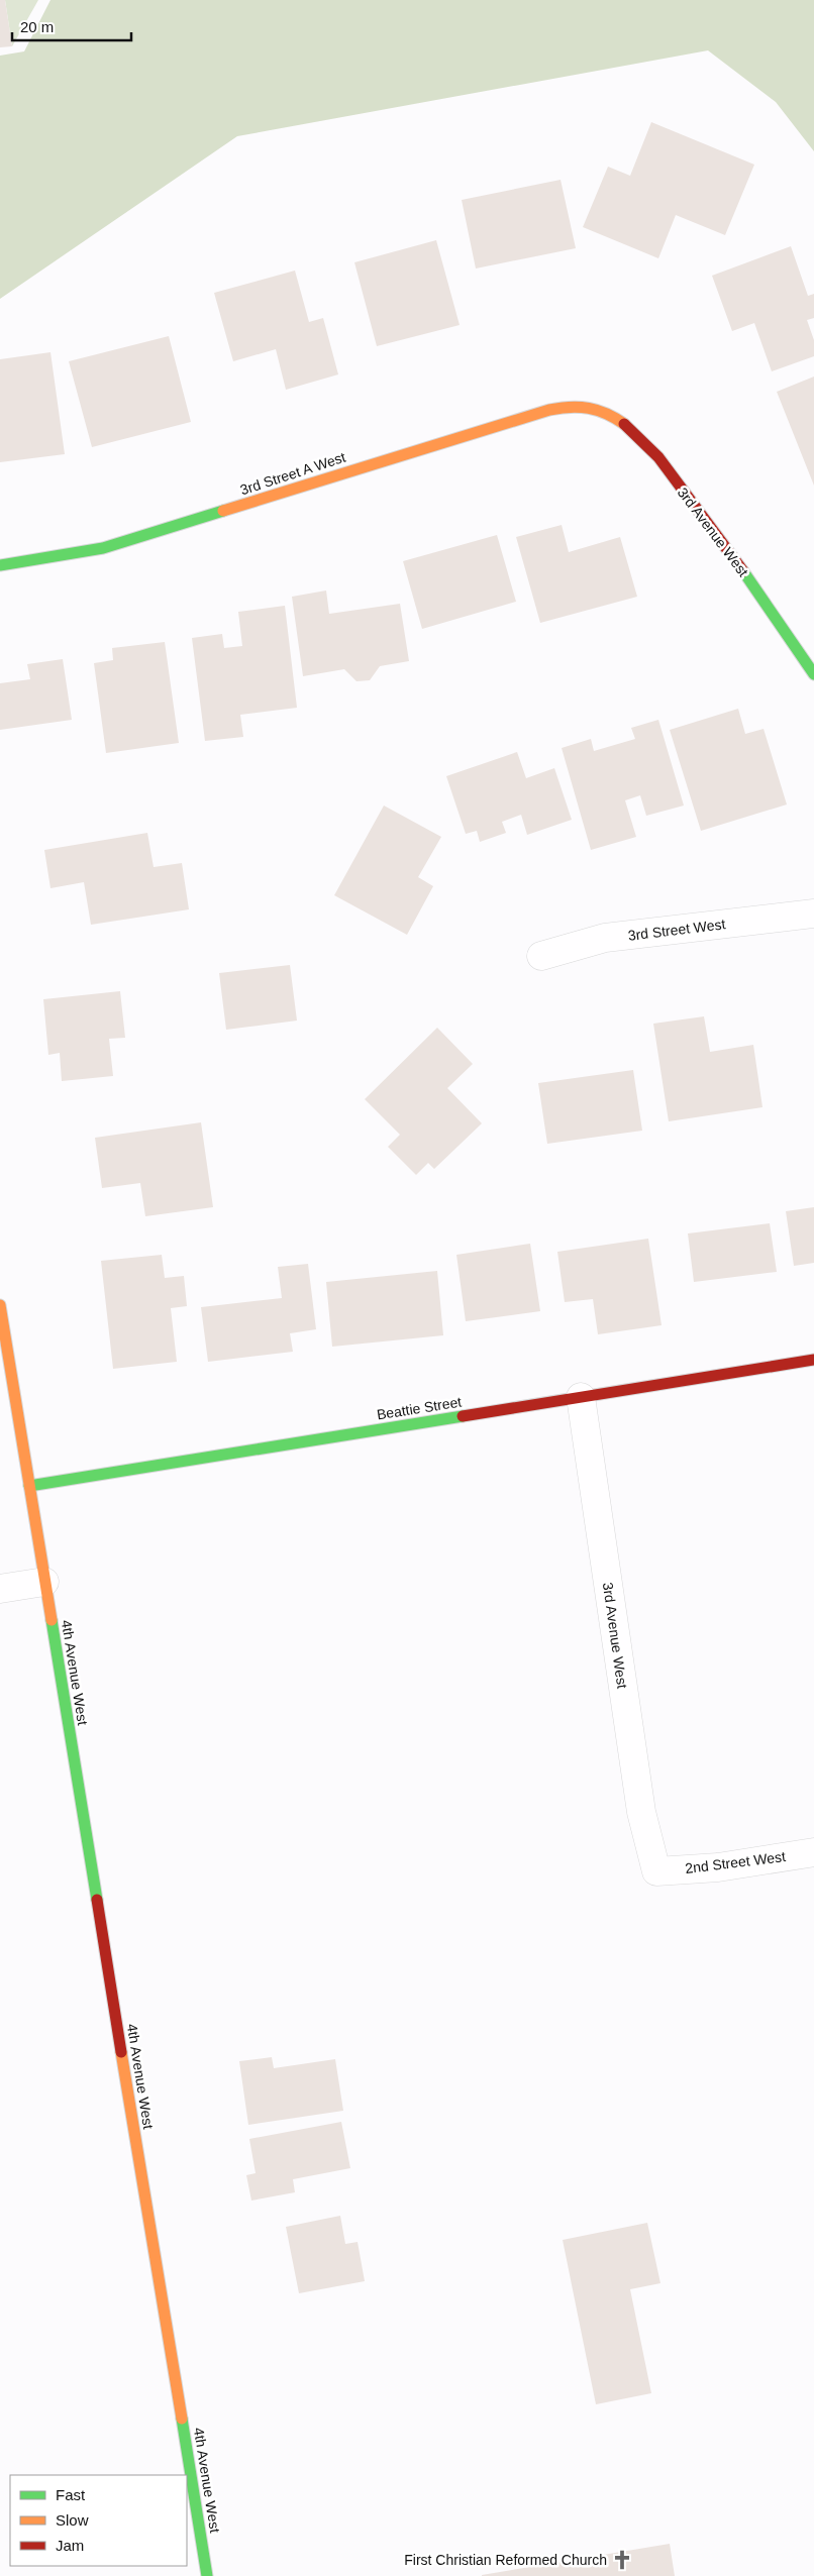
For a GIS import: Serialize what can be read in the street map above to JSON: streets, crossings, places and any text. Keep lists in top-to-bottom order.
{
  "streets": {
    "street": [
      "3rd Street A West",
      "3rd Avenue West",
      "3rd Street West",
      "Beattie Street",
      "4th Avenue West",
      "2nd Street West"
    ]
  },
  "crossings": [
    ["3rd Street A West", "3rd Avenue West"],
    ["3rd Avenue West", "Beattie Street"],
    ["3rd Avenue West", "2nd Street West"],
    ["Beattie Street", "4th Avenue West"]
  ],
  "places": {
    "church": ["First Christian Reformed Church"]
  },
  "legend": ["Fast", "Slow", "Jam"],
  "scale_bar": "20 m"
}
